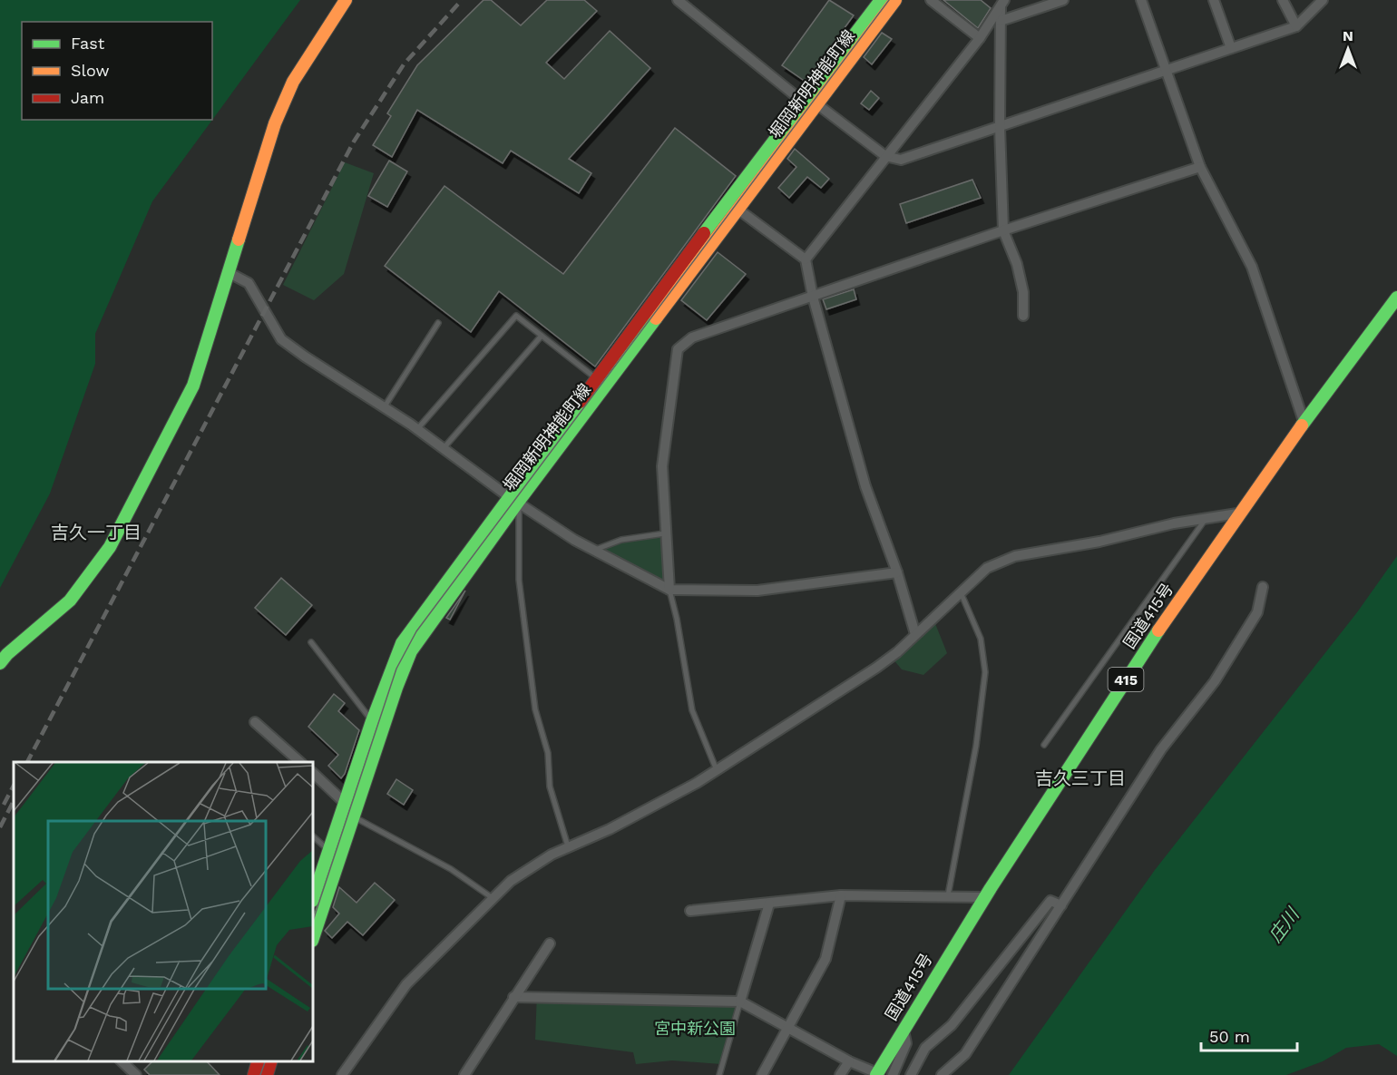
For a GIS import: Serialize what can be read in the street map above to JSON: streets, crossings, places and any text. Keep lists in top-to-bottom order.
{
  "streets": {
    "main road": ["堀岡新明神能町線", "国道415号", "415"]
  },
  "districts": ["吉久一丁目", "吉久三丁目"],
  "water": ["庄川"],
  "parks": ["宮中新公園"],
  "legend": ["Fast", "Slow", "Jam"],
  "scale_bar": "50 m",
  "north": "top"
}
